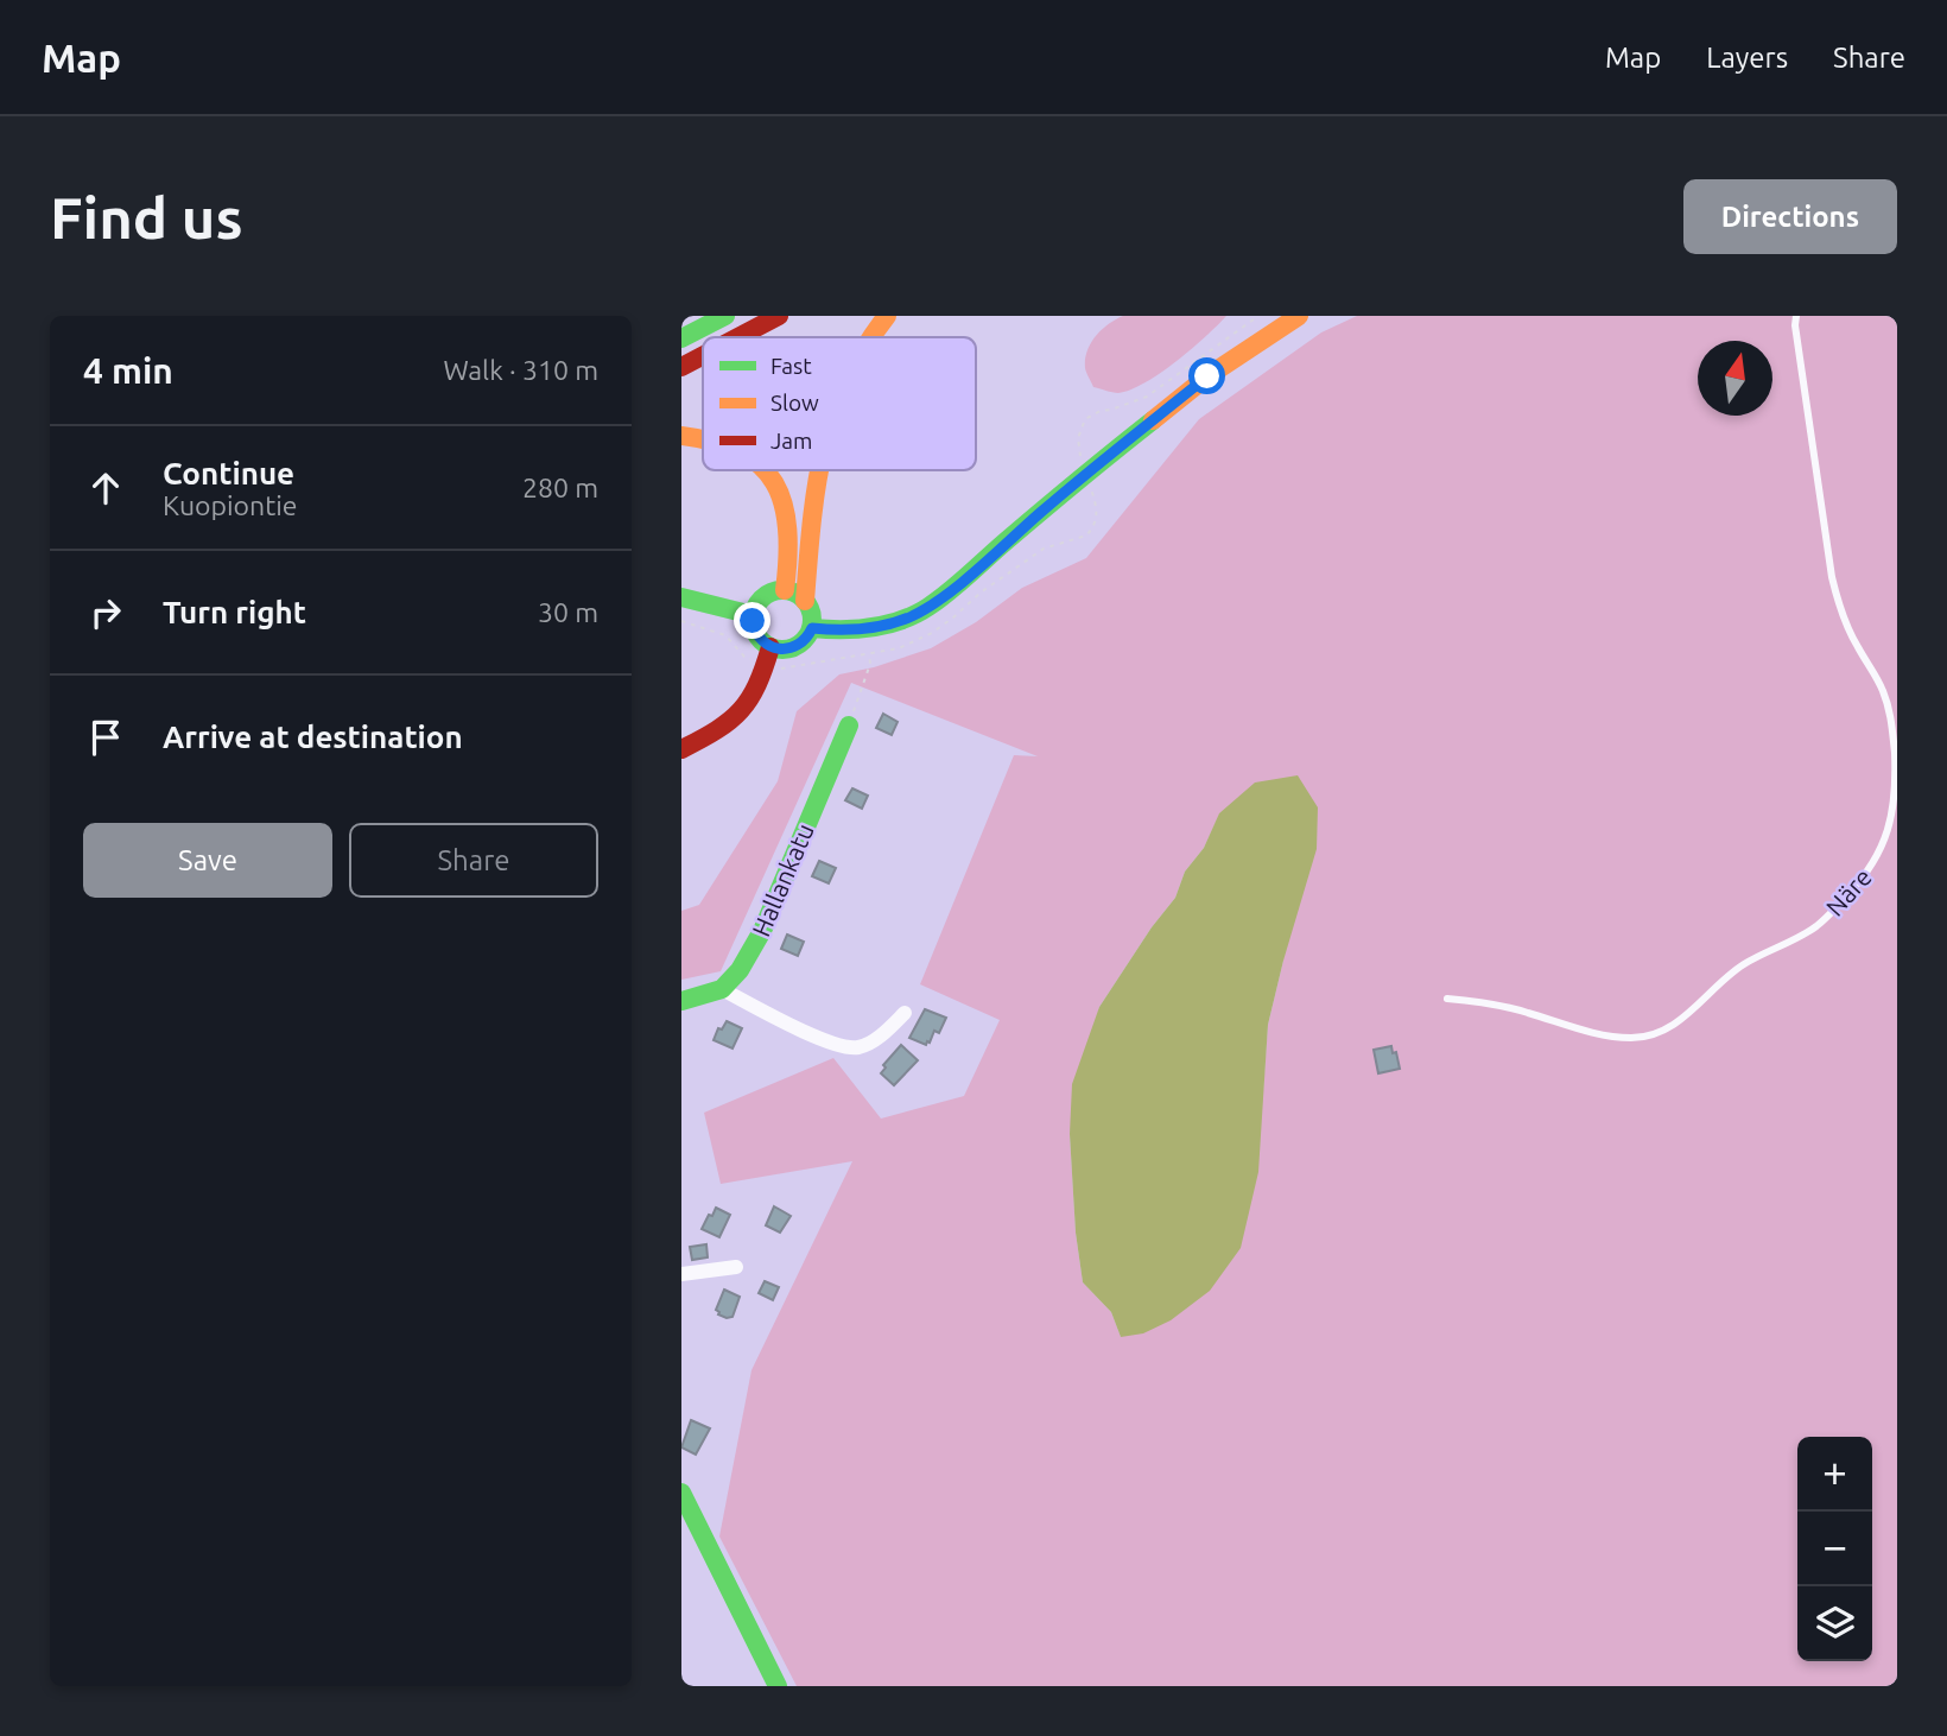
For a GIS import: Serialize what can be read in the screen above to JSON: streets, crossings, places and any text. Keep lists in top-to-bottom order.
{
  "streets": {
    "main road": ["Hallankatu"],
    "lane": ["Näre"]
  },
  "legend": ["Fast", "Slow", "Jam"],
  "north": "top",
  "page": {
    "header": "Map",
    "nav": ["Map", "Layers", "Share"],
    "buttons": [
      "Directions",
      ["Save", "Share"]
    ],
    "title": "Find us",
    "heading": ["4 min", "Walk · 310 m"],
    "list": [
      ["Continue", "Kuopiontie", "280 m"],
      ["Turn right", "30 m"],
      "Arrive at destination"
    ],
    "map_buttons": ["+", "−"]
  }
}
